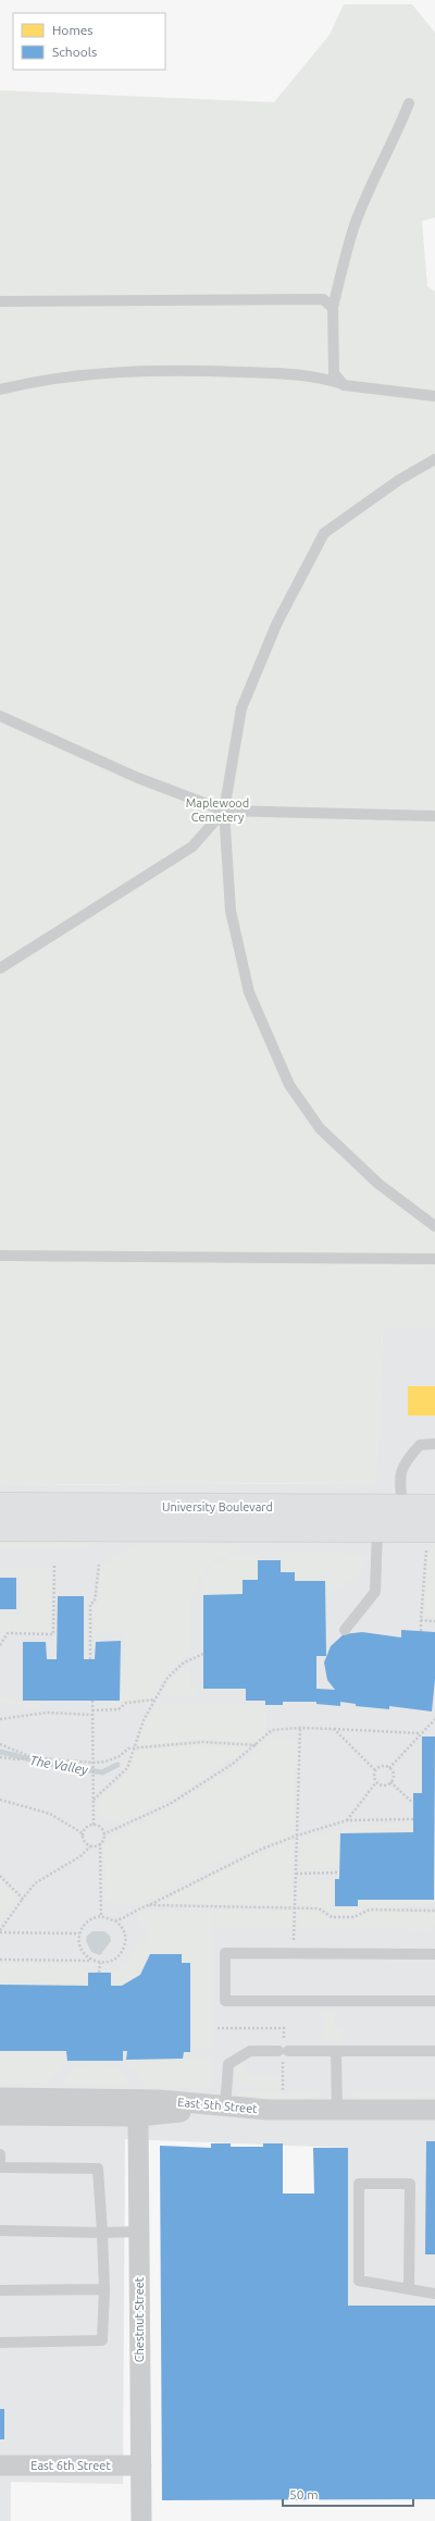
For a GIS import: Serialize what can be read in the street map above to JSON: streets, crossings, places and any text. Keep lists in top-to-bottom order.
{
  "streets": {
    "main road": ["University Boulevard"],
    "street": ["East 5th Street", "Chestnut Street", "East 6th Street"]
  },
  "crossings": [
    ["Chestnut Street", "East 6th Street"]
  ],
  "water": ["The Valley"],
  "parks": ["Maplewood Cemetery"],
  "legend": ["Homes", "Schools"],
  "scale_bar": "50 m"
}
